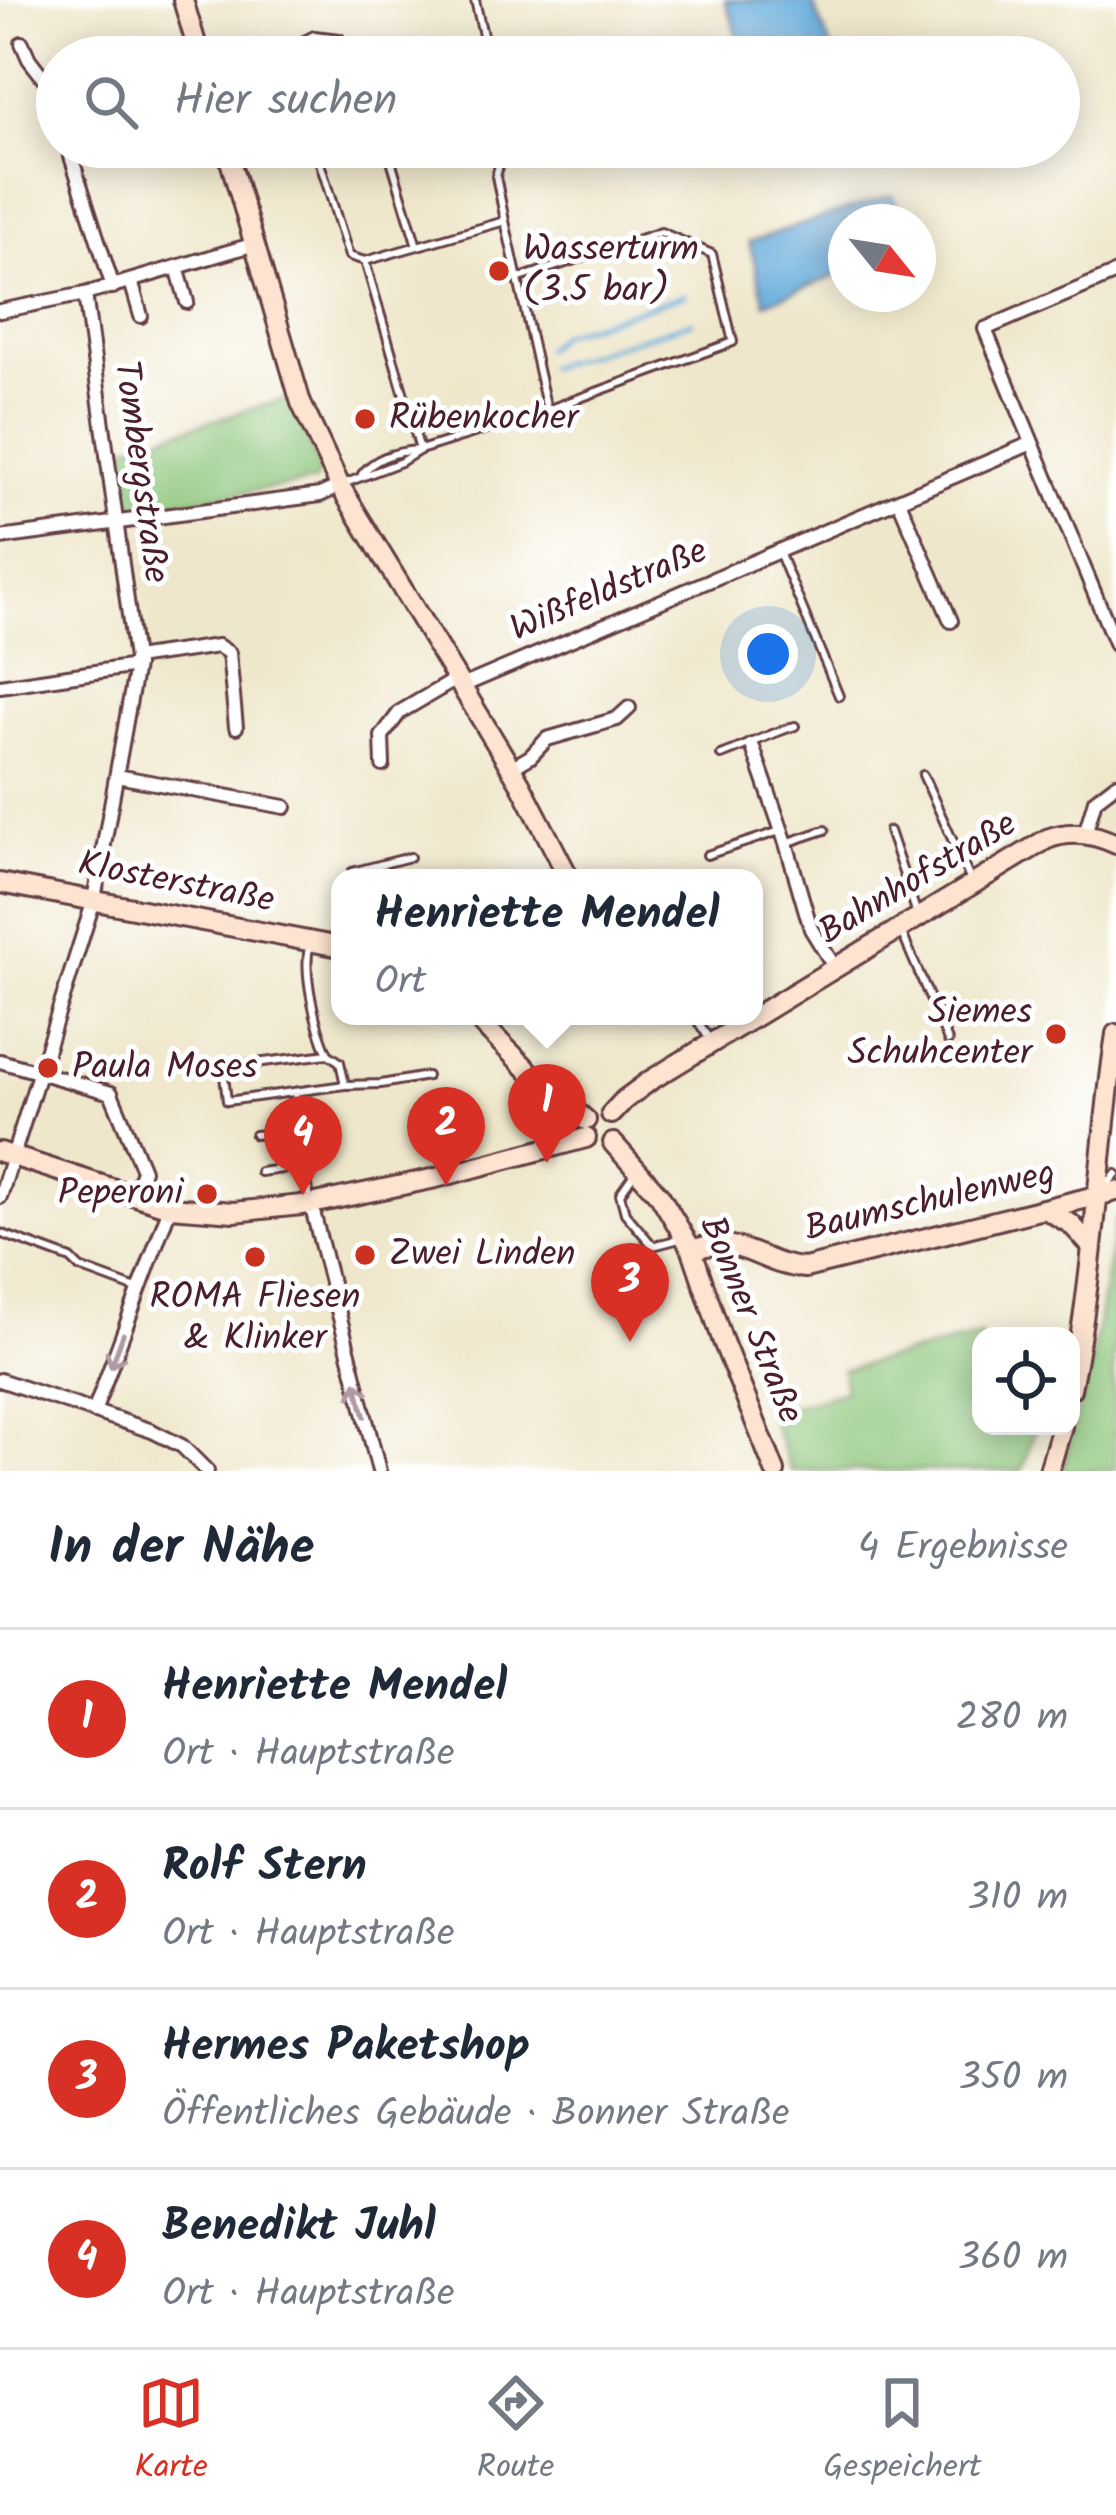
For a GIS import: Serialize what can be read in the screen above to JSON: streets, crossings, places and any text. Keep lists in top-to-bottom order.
{
  "streets": {
    "main road": [
      "Bahnhofstraße",
      "Klosterstraße",
      "Baumschulenweg",
      "Bonner Straße"
    ],
    "street": ["Tombergstraße", "Wißfeldstraße"]
  },
  "crossings": [
    ["Tombergstraße", "Klosterstraße"],
    ["Bahnhofstraße", "Bonner Straße"],
    ["Baumschulenweg", "Bonner Straße"]
  ],
  "places": [
    "Wasserturm (3.5 bar)",
    "Rübenkocher",
    "Siemes Schuhcenter",
    "Paula Moses",
    "Peperoni",
    "Zwei Linden",
    "ROMA Fliesen & Klinker"
  ],
  "north": "bottom right",
  "page": {
    "search": "Hier suchen",
    "popup": ["Henriette Mendel", "Ort"],
    "pins": [
      "1",
      "2",
      "4",
      "3"
    ],
    "heading": ["In der Nähe", "4 Ergebnisse"],
    "list": [
      {
        "mark": "1",
        "name": "Henriette Mendel",
        "note": "Ort · Hauptstraße",
        "value": "280 m"
      },
      {
        "mark": "2",
        "name": "Rolf Stern",
        "note": "Ort · Hauptstraße",
        "value": "310 m"
      },
      {
        "mark": "3",
        "name": "Hermes Paketshop",
        "note": "Öffentliches Gebäude · Bonner Straße",
        "value": "350 m"
      },
      {
        "mark": "4",
        "name": "Benedikt Juhl",
        "note": "Ort · Hauptstraße",
        "value": "360 m"
      }
    ],
    "nav": ["Karte", "Route", "Gespeichert"]
  }
}
